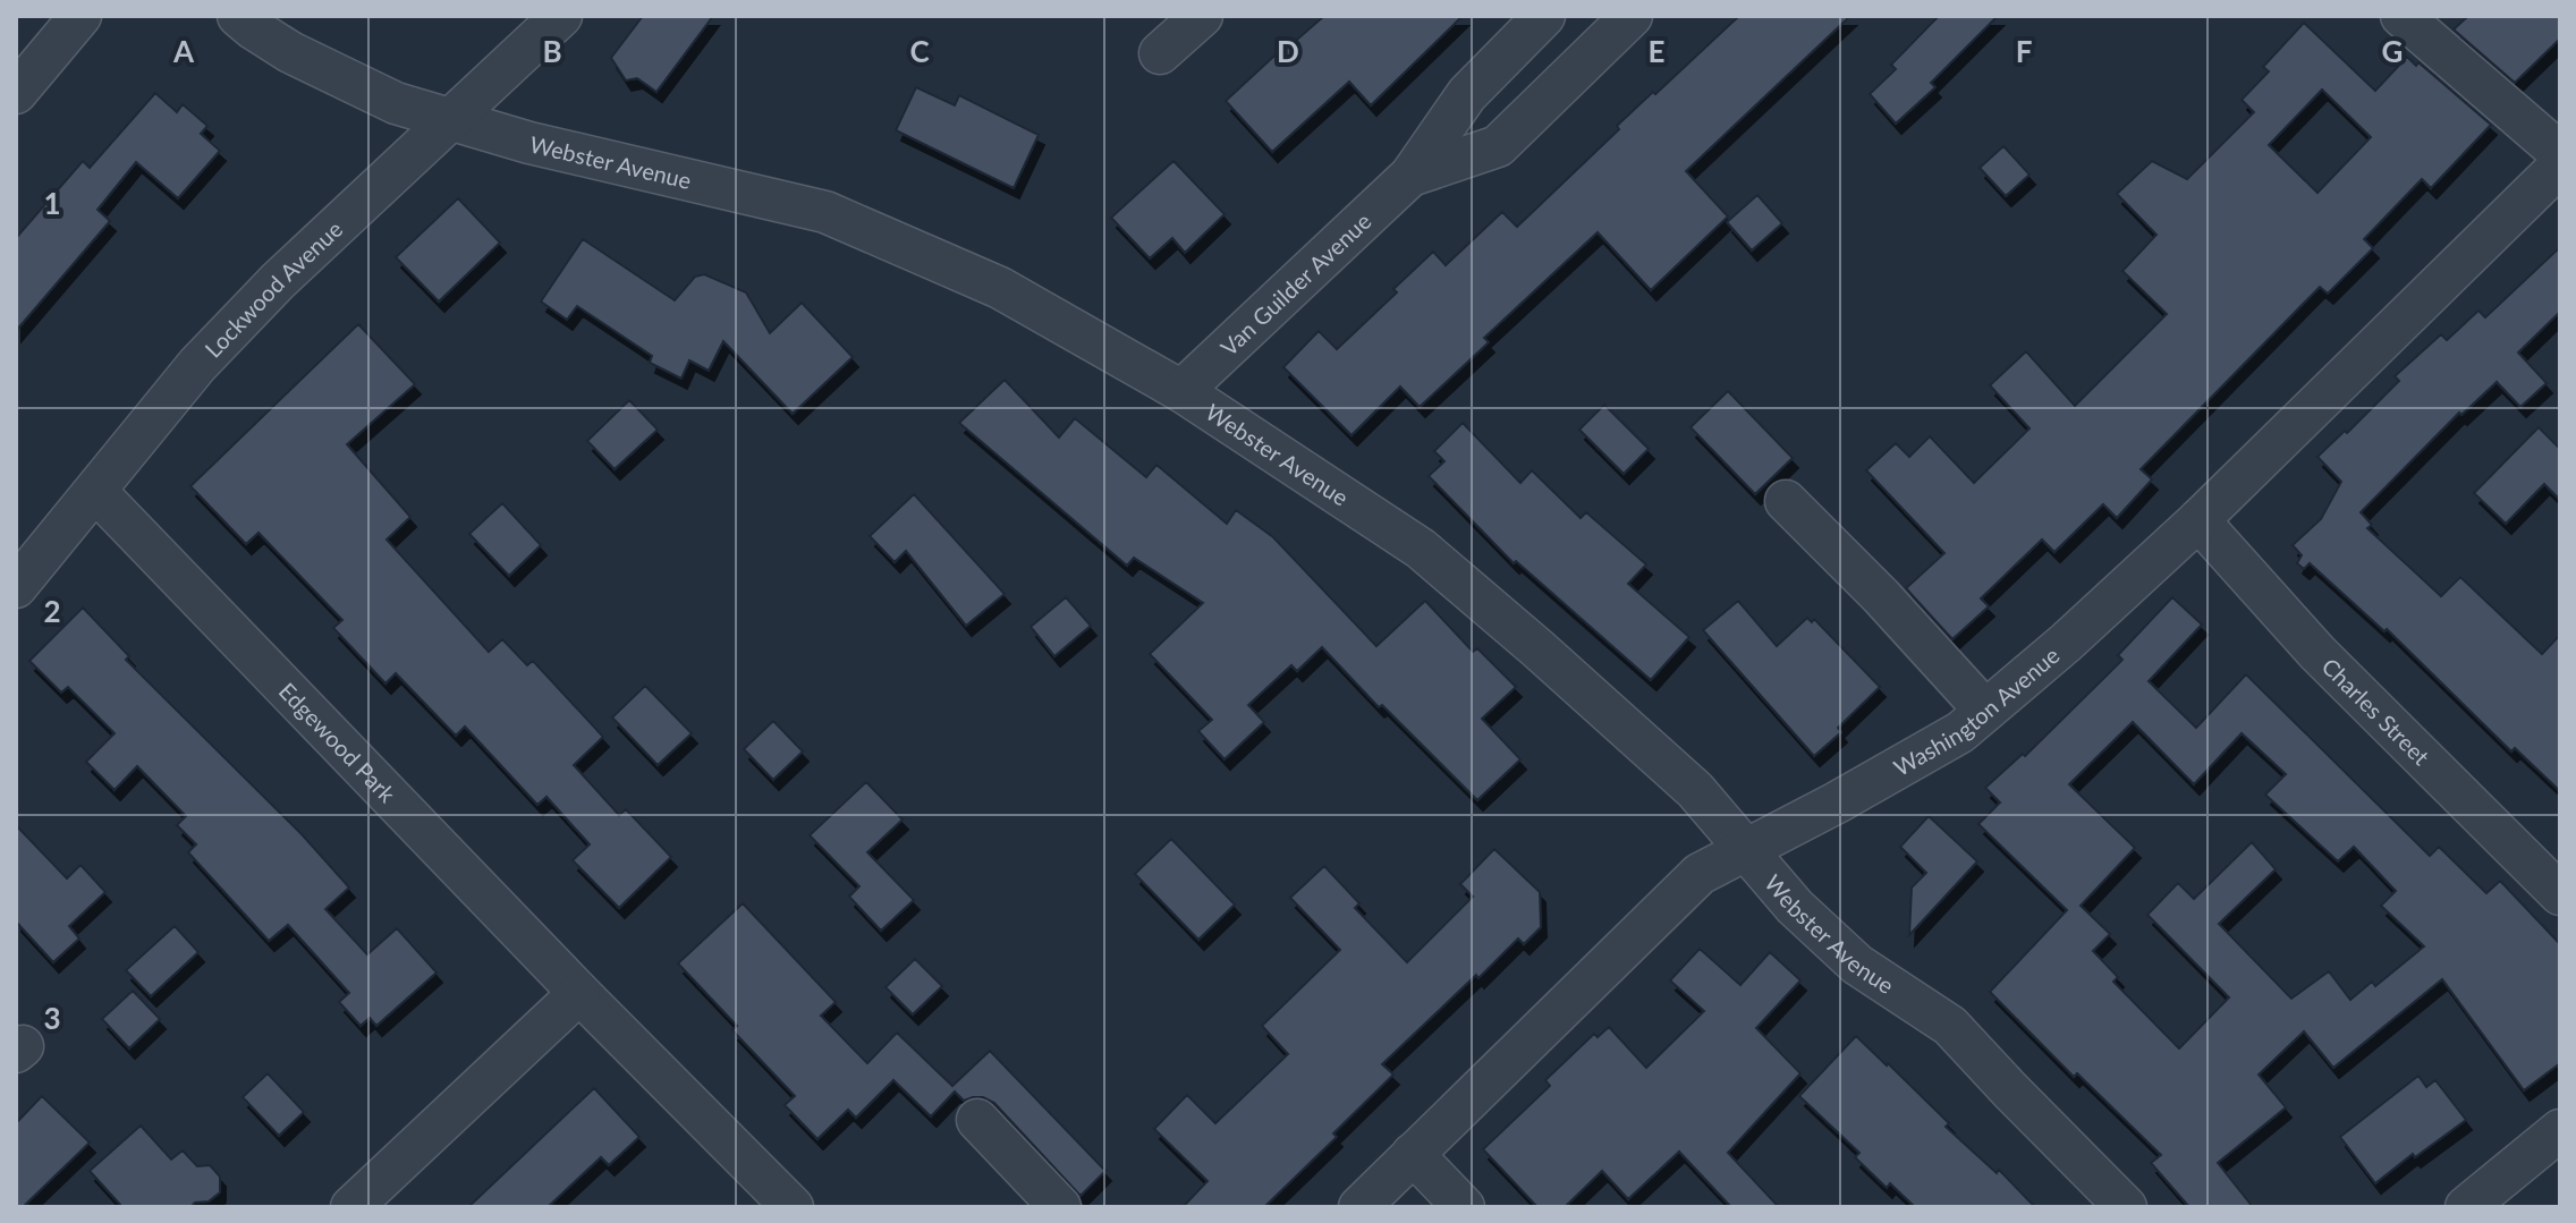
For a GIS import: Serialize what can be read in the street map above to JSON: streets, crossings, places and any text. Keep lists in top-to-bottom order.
{
  "streets": {
    "street": [
      "Webster Avenue",
      "Van Guilder Avenue",
      "Lockwood Avenue",
      "Washington Avenue",
      "Charles Street",
      "Edgewood Park"
    ]
  },
  "crossings": [
    ["Webster Avenue", "Van Guilder Avenue"],
    ["Webster Avenue", "Lockwood Avenue"],
    ["Webster Avenue", "Washington Avenue"],
    ["Lockwood Avenue", "Edgewood Park"],
    ["Washington Avenue", "Charles Street"]
  ],
  "grid": {
    "columns": [
      "A",
      "B",
      "C",
      "D",
      "E",
      "F",
      "G"
    ],
    "rows": ["1", "2", "3"]
  }
}
